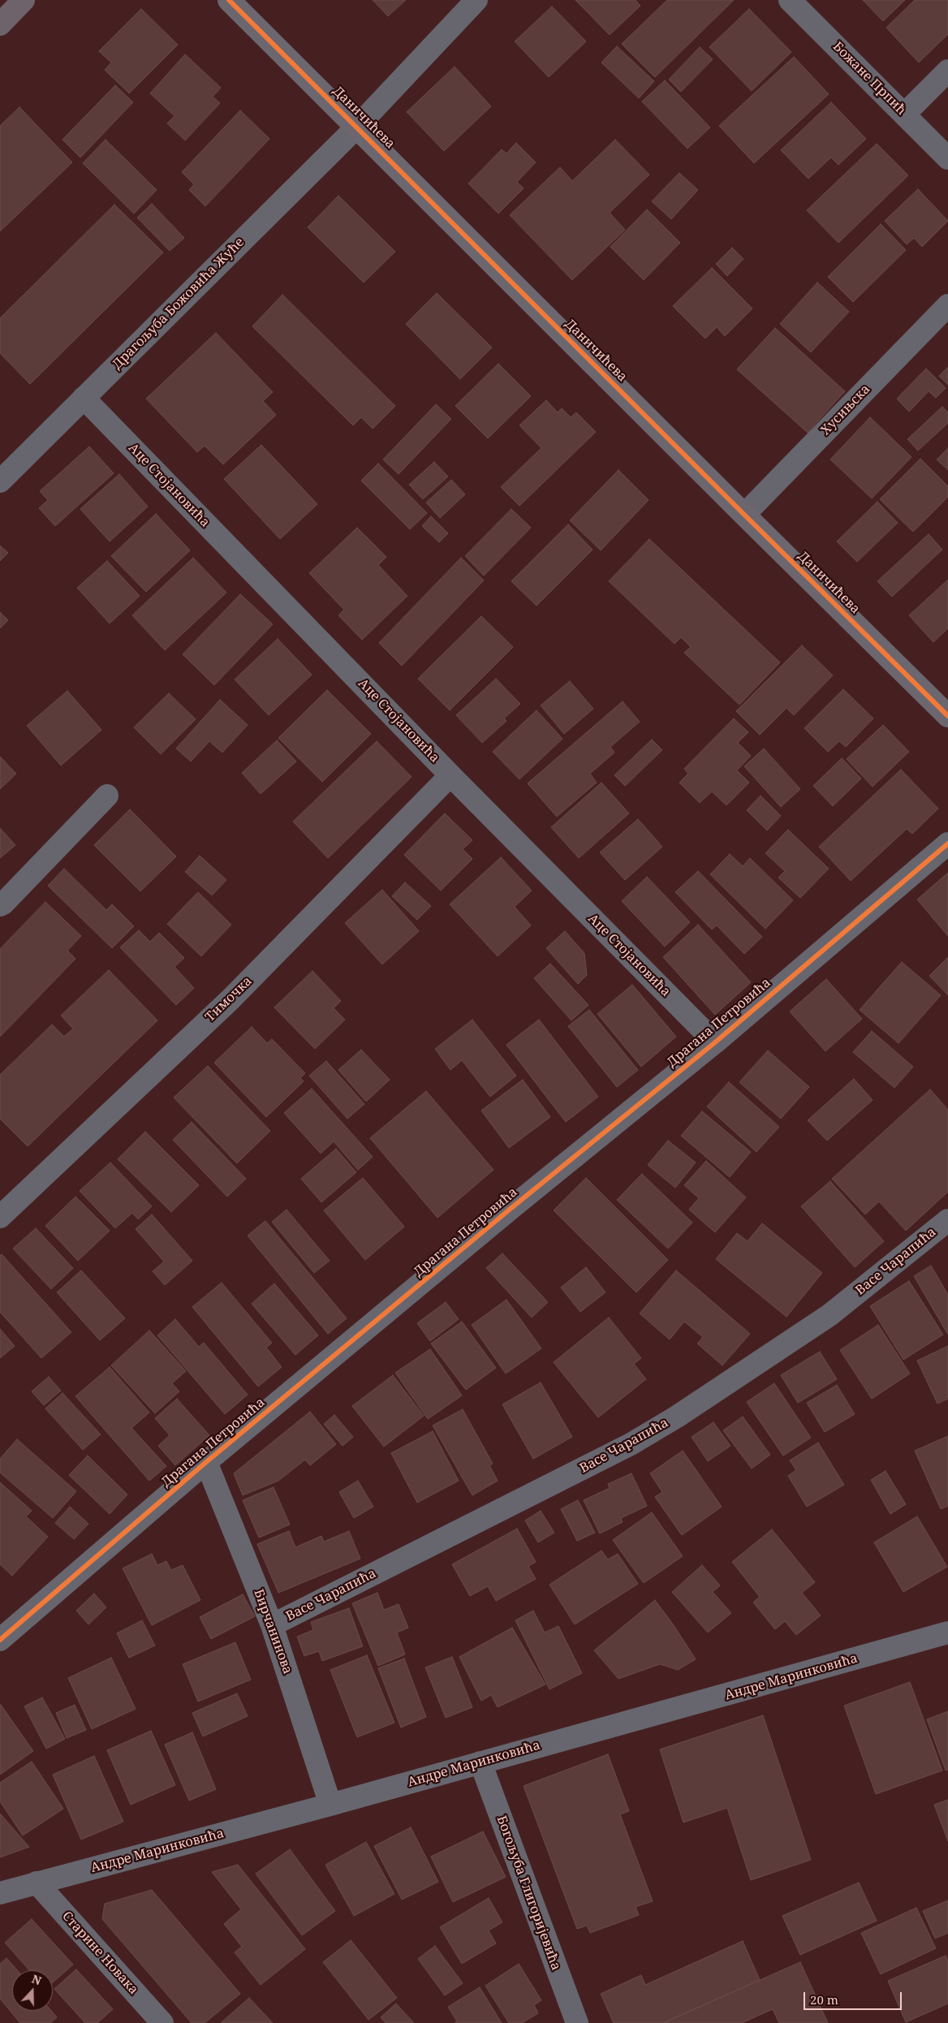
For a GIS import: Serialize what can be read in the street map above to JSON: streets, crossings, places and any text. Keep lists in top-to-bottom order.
{
  "streets": {
    "street": [
      "Божане Прпић",
      "Даничићева",
      "Драгољуба Божовића Жуће",
      "Хусињска",
      "Аце Стојановића",
      "Тимочка",
      "Драгана Петровића",
      "Васе Чарапића",
      "Бирчанинова",
      "Андре Маринковића",
      "Богољуба Глигоријевића",
      "Старине Новака"
    ]
  },
  "crossings": [
    ["Даничићева", "Драгољуба Божовића Жуће"],
    ["Даничићева", "Хусињска"],
    ["Драгољуба Божовића Жуће", "Аце Стојановића"],
    ["Аце Стојановића", "Тимочка"],
    ["Аце Стојановића", "Драгана Петровића"],
    ["Драгана Петровића", "Бирчанинова"],
    ["Васе Чарапића", "Бирчанинова"],
    ["Бирчанинова", "Андре Маринковића"],
    ["Андре Маринковића", "Богољуба Глигоријевића"],
    ["Андре Маринковића", "Старине Новака"]
  ],
  "scale_bar": "20 m",
  "north": "top"
}
